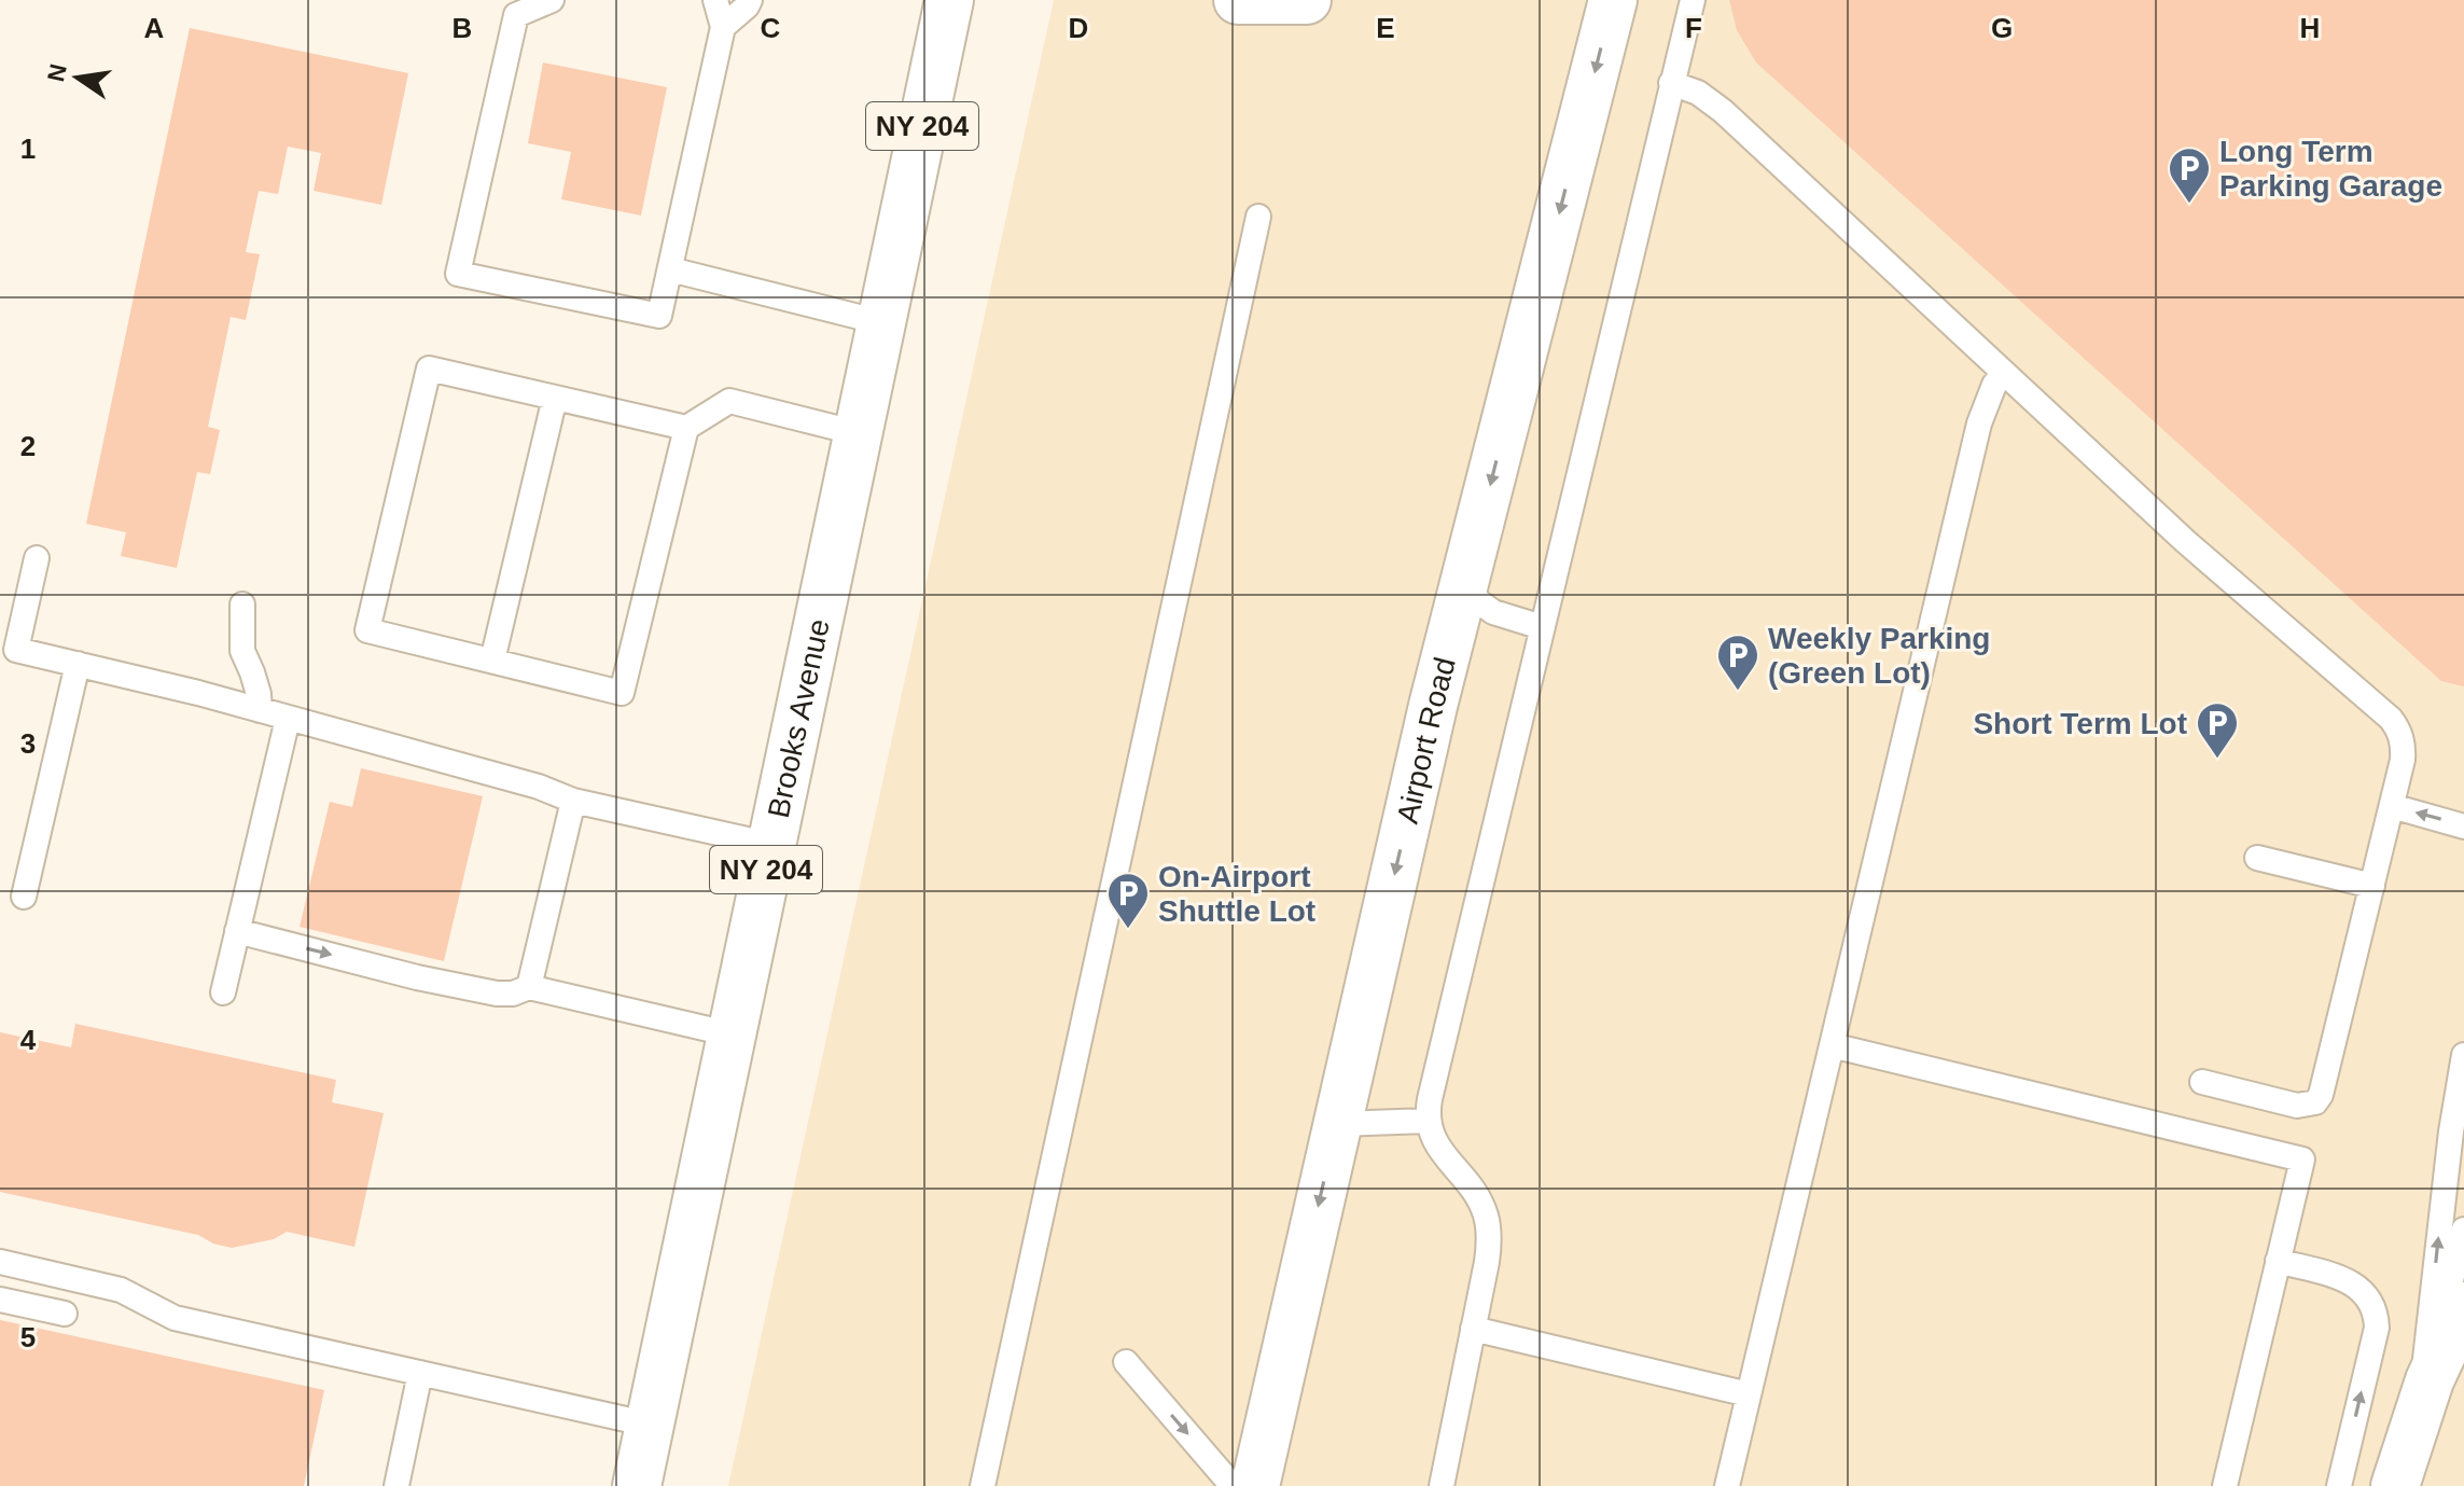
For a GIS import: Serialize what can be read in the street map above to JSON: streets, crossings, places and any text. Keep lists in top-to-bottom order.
{
  "streets": {
    "street": ["NY 204", "Brooks Avenue", "Airport Road"]
  },
  "one_way": ["Airport Road"],
  "places": {
    "parking": [
      "Long Term Parking Garage",
      "Weekly Parking (Green Lot)",
      "Short Term Lot",
      "On-Airport Shuttle Lot"
    ]
  },
  "north": "left",
  "grid": {
    "columns": [
      "A",
      "B",
      "C",
      "D",
      "E",
      "F",
      "G",
      "H"
    ],
    "rows": [
      "1",
      "2",
      "3",
      "4",
      "5"
    ]
  }
}
